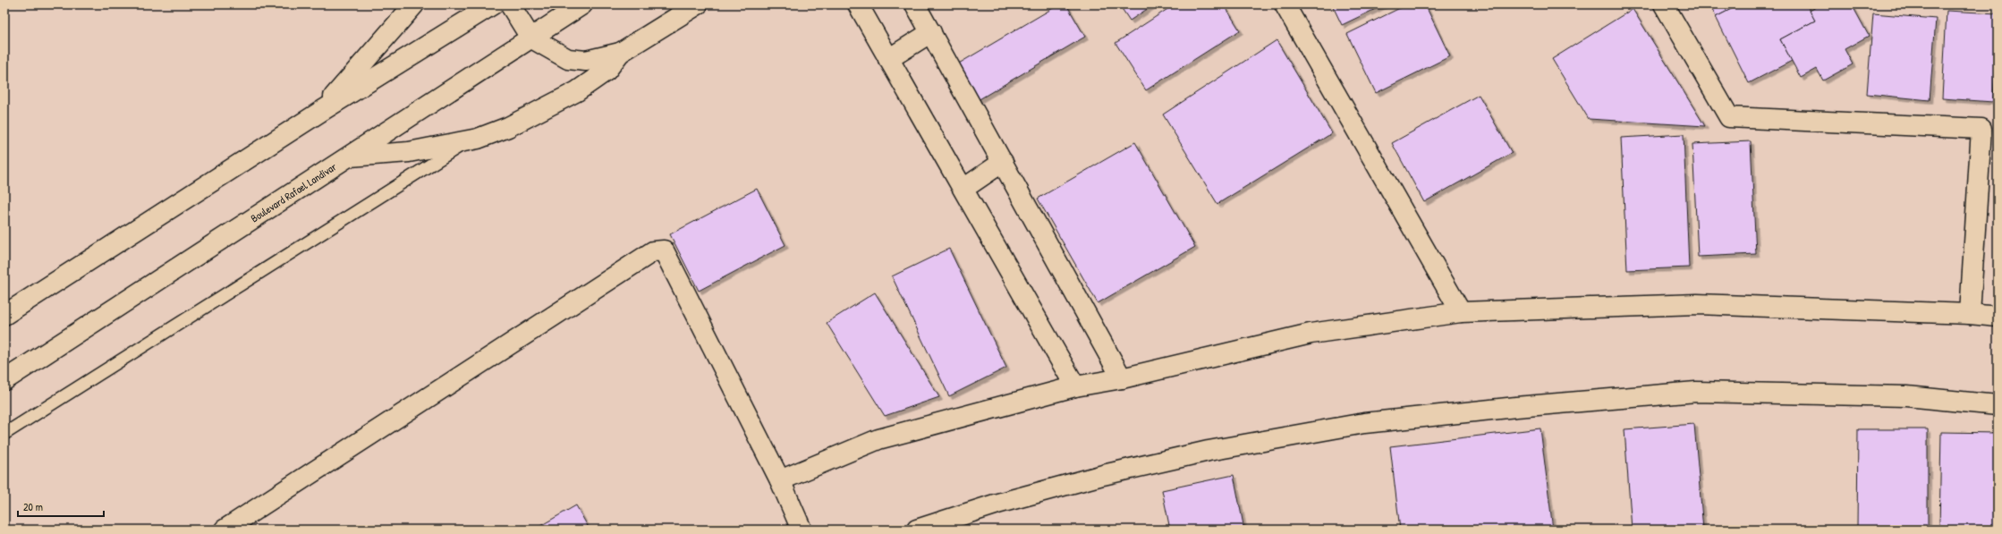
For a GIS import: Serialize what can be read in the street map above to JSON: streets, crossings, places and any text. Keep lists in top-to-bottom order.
{
  "streets": {
    "street": ["Boulevard Rafael Landívar"]
  },
  "scale_bar": "20 m"
}
